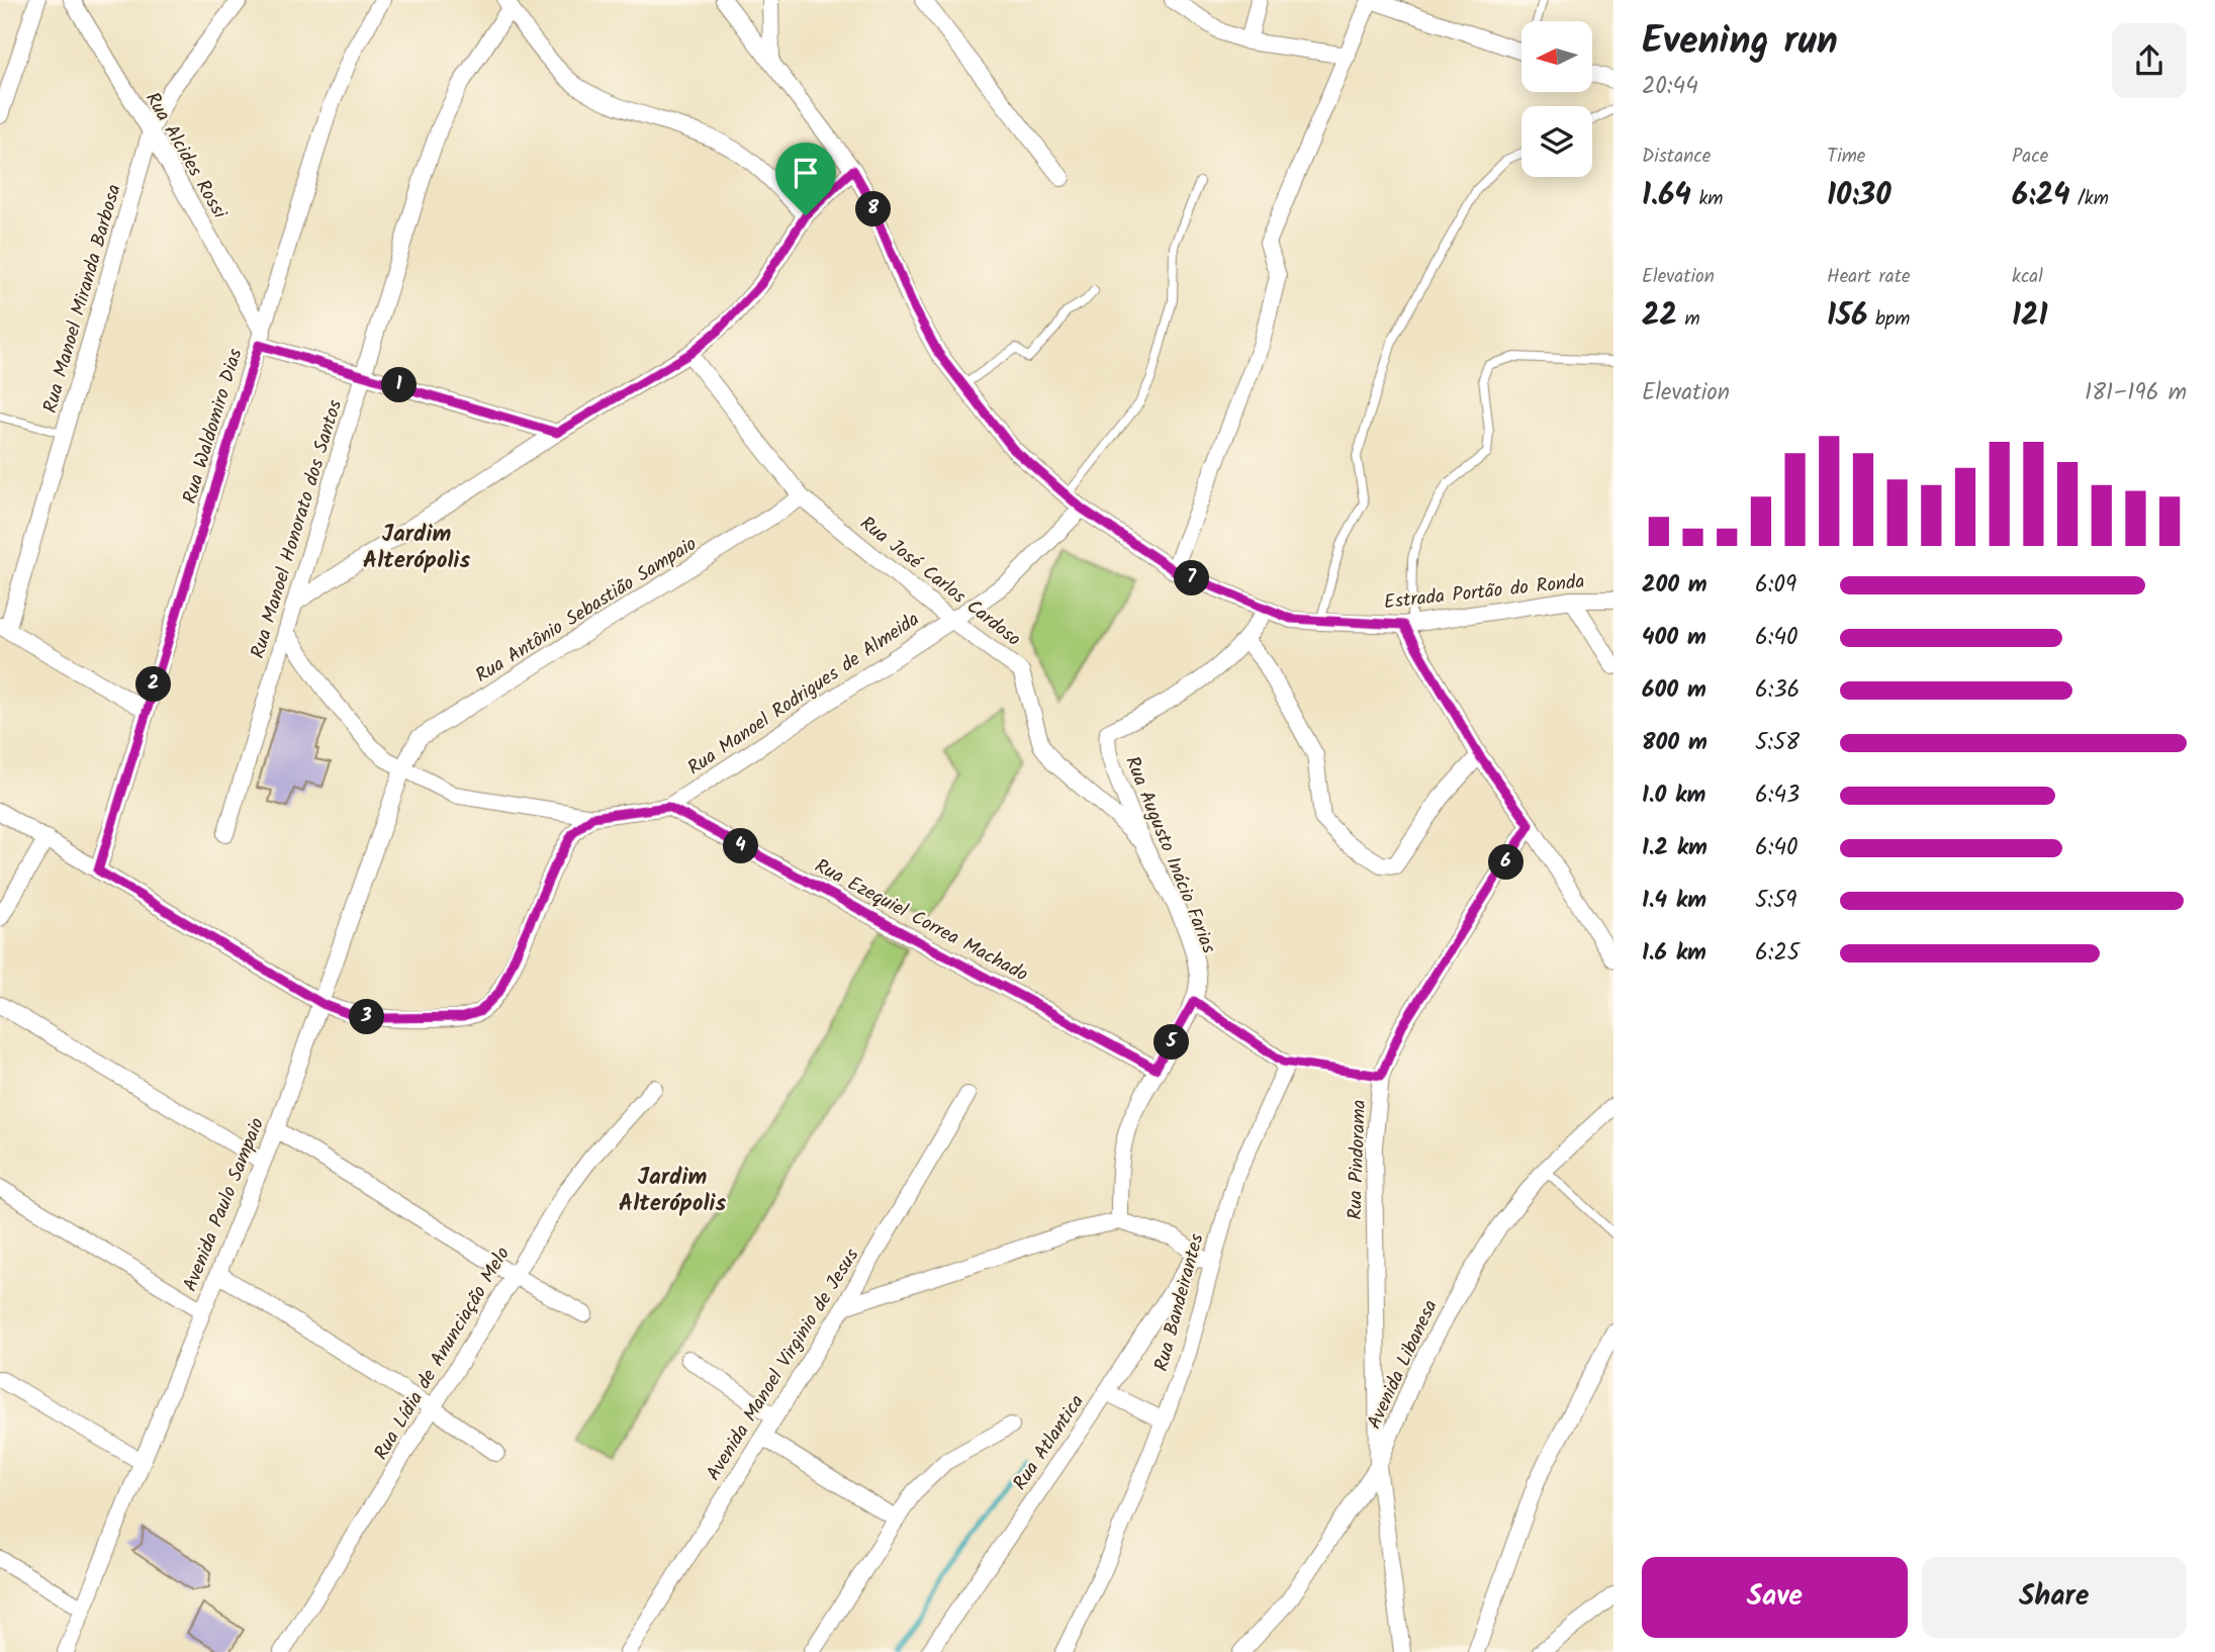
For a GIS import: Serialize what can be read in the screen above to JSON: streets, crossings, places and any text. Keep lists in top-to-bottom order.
{
  "streets": {
    "street": [
      "Rua Alcides Rossi",
      "Rua Manoel Miranda Barbosa",
      "Rua Waldomiro Dias",
      "Rua Manoel Honorato dos Santos",
      "Rua José Carlos Cardoso",
      "Estrada Portão do Ronda",
      "Rua Antônio Sebastião Sampaio",
      "Rua Manoel Rodrigues de Almeida",
      "Rua Augusto Inácio Farias",
      "Rua Ezequiel Correa Machado",
      "Rua Pindorama",
      "Avenida Paulo Sampaio",
      "Rua Bandeirantes",
      "Rua Lídia de Anunciação Melo",
      "Avenida Manoel Virginio de Jesus",
      "Avenida Libanesa",
      "Rua Atlantica"
    ]
  },
  "crossings": [
    ["Rua Alcides Rossi", "Rua Manoel Miranda Barbosa"],
    ["Rua Alcides Rossi", "Rua Waldomiro Dias"],
    ["Rua Manoel Honorato dos Santos", "Rua Manoel Rodrigues de Almeida"],
    ["Rua José Carlos Cardoso", "Rua Antônio Sebastião Sampaio"],
    ["Rua José Carlos Cardoso", "Rua Manoel Rodrigues de Almeida"],
    ["Rua José Carlos Cardoso", "Rua Augusto Inácio Farias"],
    ["Estrada Portão do Ronda", "Rua Manoel Rodrigues de Almeida"],
    ["Estrada Portão do Ronda", "Rua Augusto Inácio Farias"],
    ["Rua Antônio Sebastião Sampaio", "Rua Manoel Rodrigues de Almeida"],
    ["Rua Antônio Sebastião Sampaio", "Avenida Paulo Sampaio"],
    ["Rua Manoel Rodrigues de Almeida", "Rua Ezequiel Correa Machado"],
    ["Rua Manoel Rodrigues de Almeida", "Avenida Paulo Sampaio"],
    ["Rua Augusto Inácio Farias", "Rua Ezequiel Correa Machado"],
    ["Rua Pindorama", "Avenida Libanesa"]
  ],
  "districts": ["Jardim Alterópolis", "Jardim Alterópolis"],
  "north": "left",
  "page": {
    "heading": ["Evening run", "20:44"],
    "stats": [
      ["Distance", "1.64 km"],
      ["Time", "10:30"],
      ["Pace", "6:24 /km"],
      ["Elevation", "22 m"],
      ["Heart rate", "156 bpm"],
      ["kcal", "121"]
    ],
    "pins": [
      "8",
      "1",
      "7",
      "2",
      "4",
      "6",
      "3",
      "5"
    ],
    "chart": ["Elevation", "181–196 m"],
    "list": [
      {
        "name": "200 m",
        "note": "6:09"
      },
      {
        "name": "400 m",
        "note": "6:40"
      },
      {
        "name": "600 m",
        "note": "6:36"
      },
      {
        "name": "800 m",
        "note": "5:58"
      },
      {
        "name": "1.0 km",
        "note": "6:43"
      },
      {
        "name": "1.2 km",
        "note": "6:40"
      },
      {
        "name": "1.4 km",
        "note": "5:59"
      },
      {
        "name": "1.6 km",
        "note": "6:25"
      }
    ],
    "buttons": ["Save", "Share"]
  }
}
